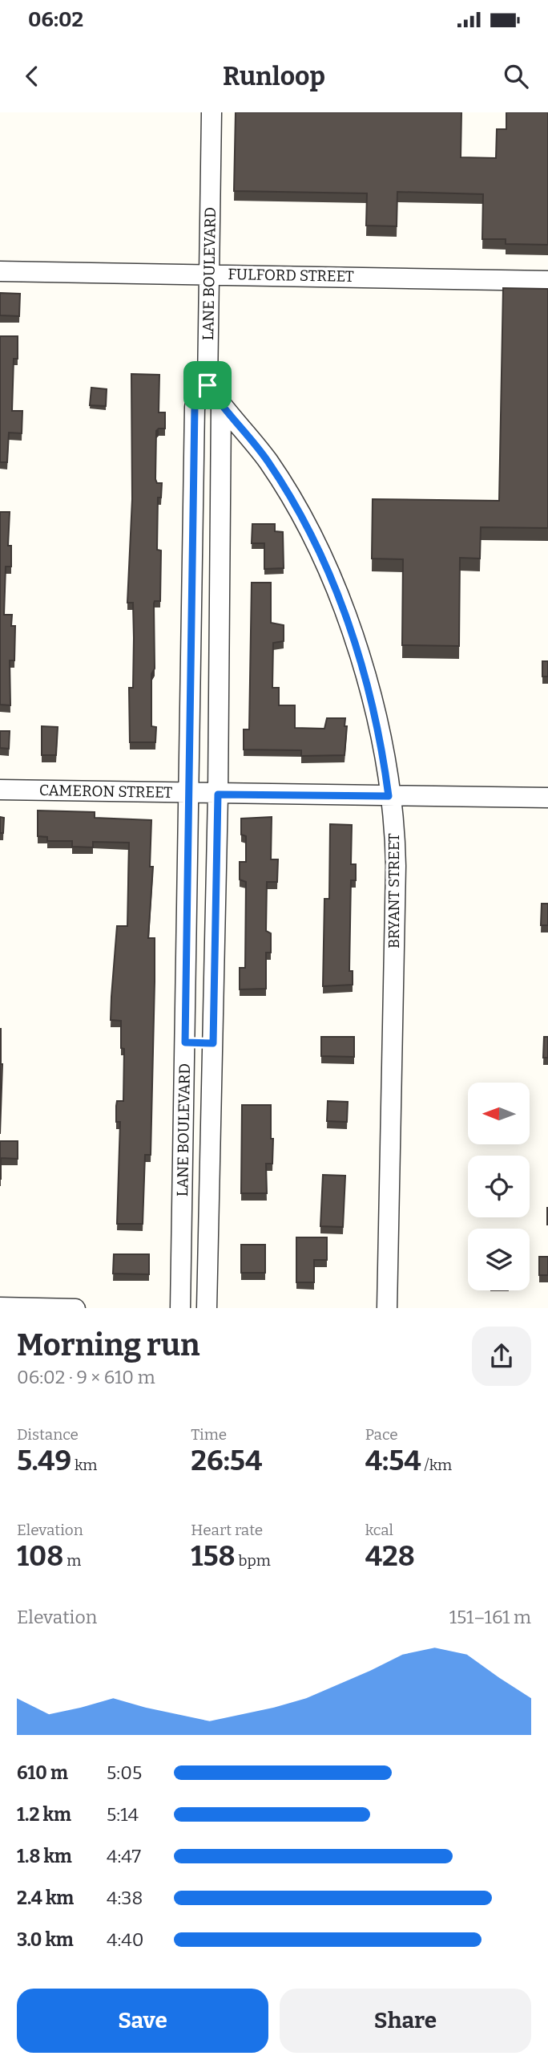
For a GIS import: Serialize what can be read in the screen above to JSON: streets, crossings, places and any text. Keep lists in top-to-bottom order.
{
  "streets": {
    "street": [
      "LANE BOULEVARD",
      "FULFORD STREET",
      "CAMERON STREET",
      "BRYANT STREET"
    ]
  },
  "crossings": [
    ["LANE BOULEVARD", "FULFORD STREET"],
    ["LANE BOULEVARD", "CAMERON STREET"],
    ["LANE BOULEVARD", "BRYANT STREET"],
    ["CAMERON STREET", "BRYANT STREET"]
  ],
  "north": "left",
  "page": {
    "status": "06:02",
    "header": "Runloop",
    "heading": ["Morning run", "06:02 · 9 × 610 m"],
    "stats": [
      ["Distance", "5.49 km"],
      ["Time", "26:54"],
      ["Pace", "4:54 /km"],
      ["Elevation", "108 m"],
      ["Heart rate", "158 bpm"],
      ["kcal", "428"]
    ],
    "chart": ["Elevation", "151–161 m"],
    "list": [
      {
        "name": "610 m",
        "note": "5:05"
      },
      {
        "name": "1.2 km",
        "note": "5:14"
      },
      {
        "name": "1.8 km",
        "note": "4:47"
      },
      {
        "name": "2.4 km",
        "note": "4:38"
      },
      {
        "name": "3.0 km",
        "note": "4:40"
      }
    ],
    "buttons": ["Save", "Share"]
  }
}
